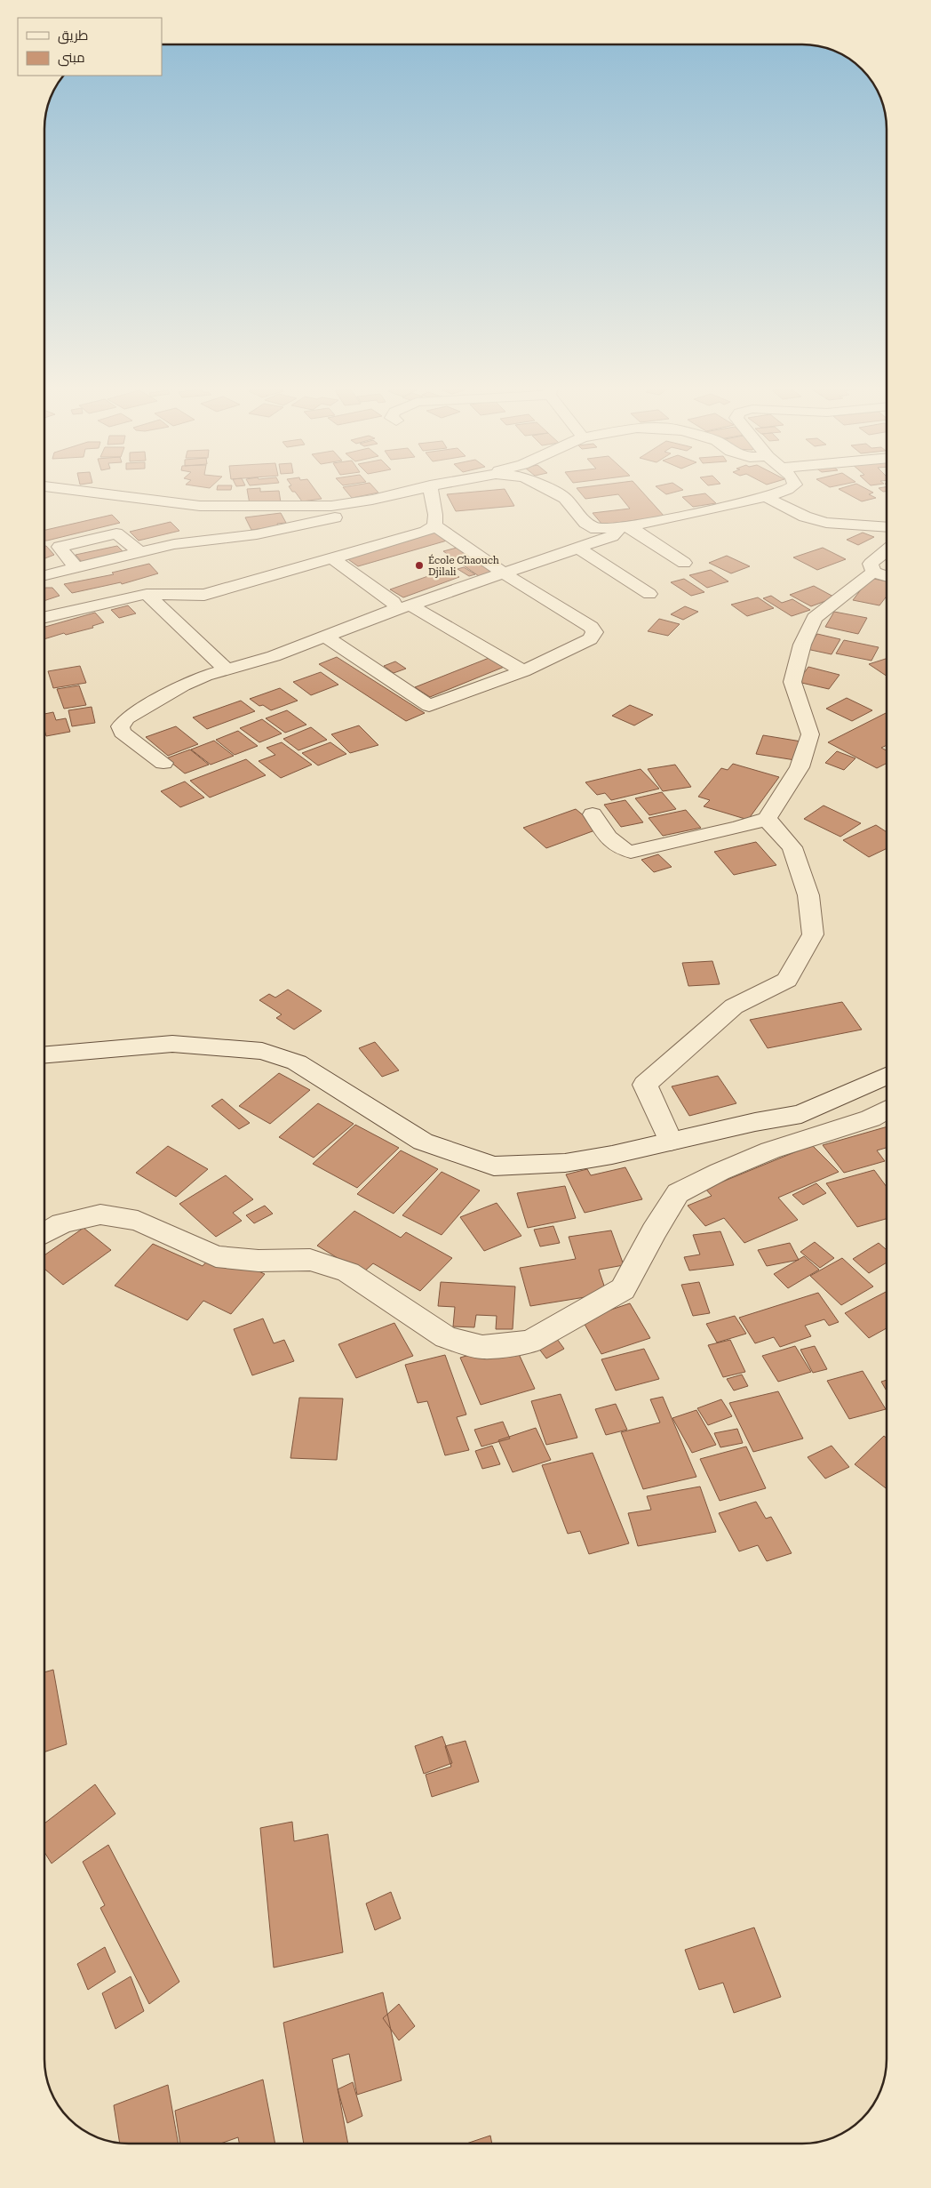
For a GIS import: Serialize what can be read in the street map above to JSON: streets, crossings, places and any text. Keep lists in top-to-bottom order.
{
  "places": ["École Chaouch Djilali"],
  "legend": ["طريق", "مبنى"]
}
